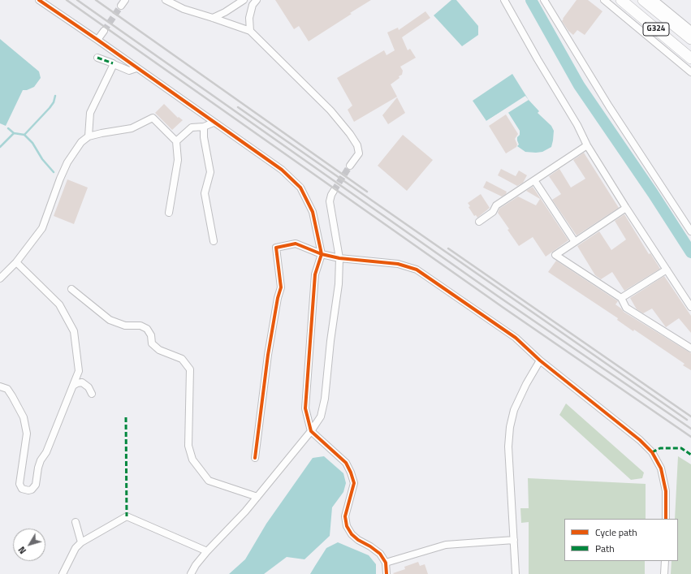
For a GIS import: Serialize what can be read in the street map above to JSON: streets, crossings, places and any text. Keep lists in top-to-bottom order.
{
  "streets": {
    "highway": ["G324"]
  },
  "legend": ["Cycle path", "Path"],
  "north": "bottom left"
}
